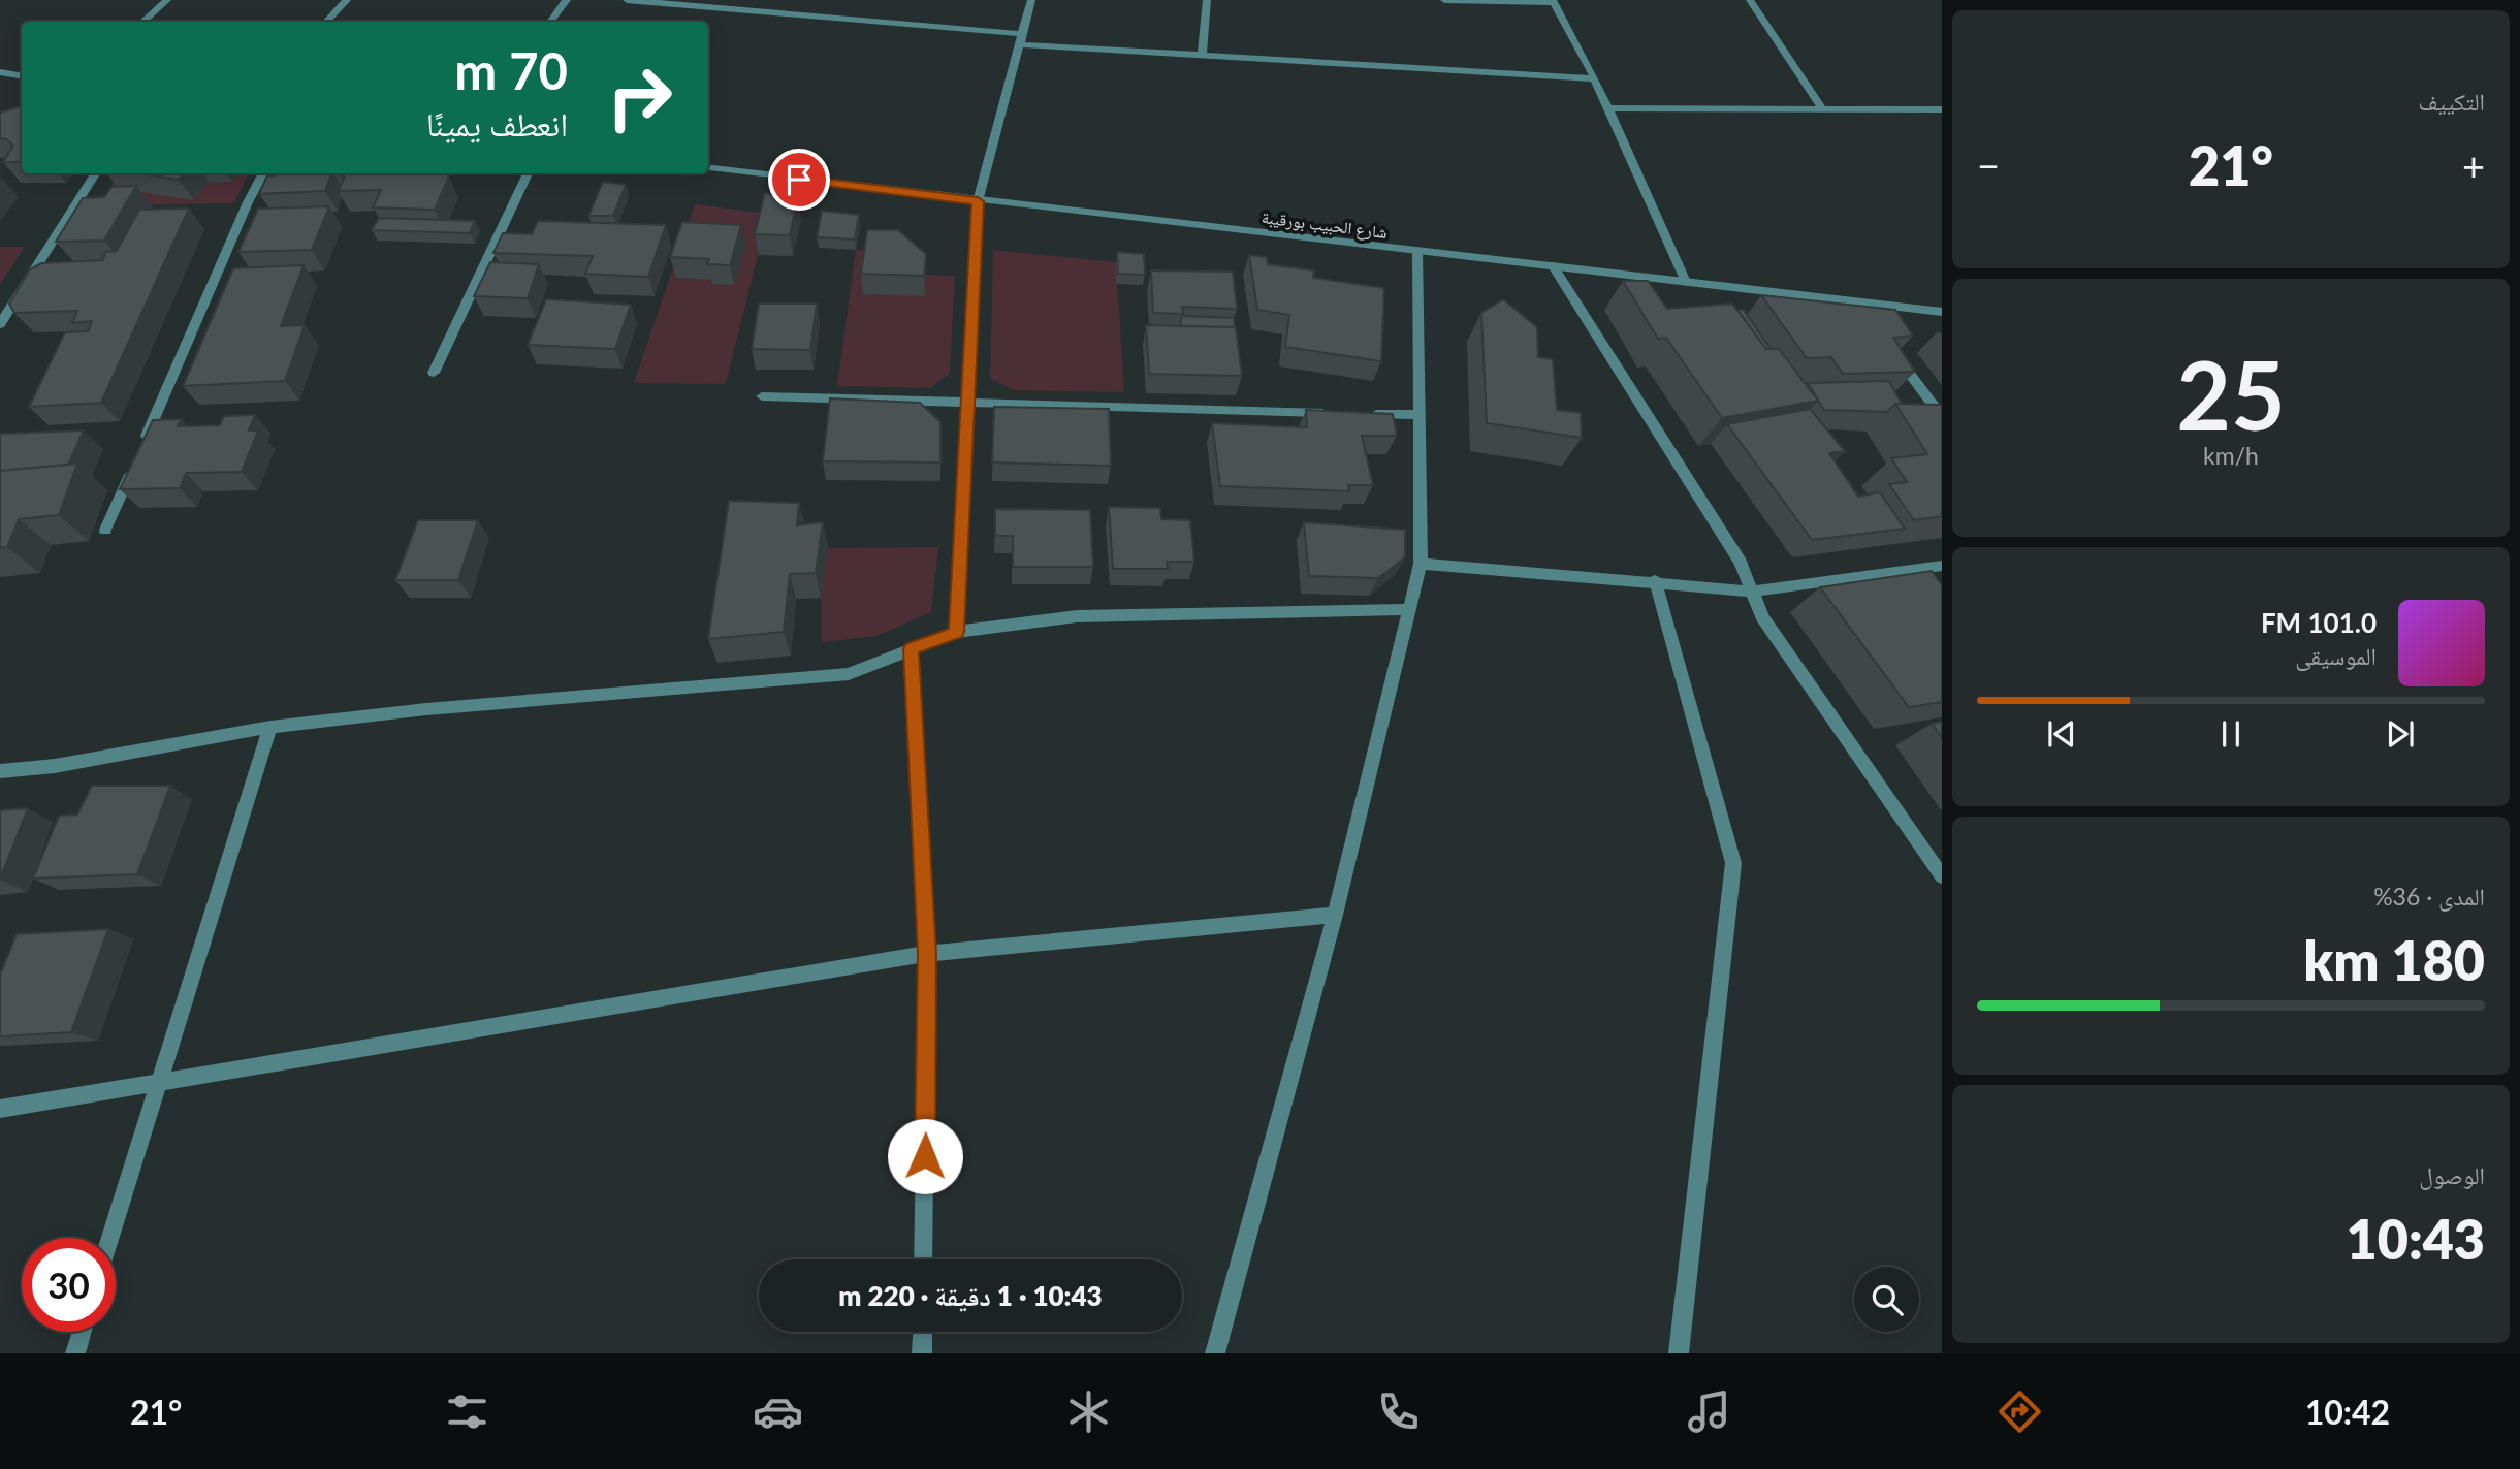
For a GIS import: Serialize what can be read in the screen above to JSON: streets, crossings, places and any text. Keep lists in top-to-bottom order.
{
  "streets": {
    "street": ["شارع الحبيب بورقيبة"]
  },
  "page": {
    "tile": [
      "التكييف",
      ["25", "km/h"],
      ["المدى · 36%", "180 km"],
      ["الوصول", "10:43"]
    ],
    "turn": ["70 m", "انعطف يمينًا"],
    "heat": ["−", "21°", "+"],
    "song": ["101.0 FM", "الموسيقى"],
    "limit": "30",
    "trip": "10:43 · 1 دقيقة · 220 m",
    "tabs": ["10:42", "21°"]
  }
}
